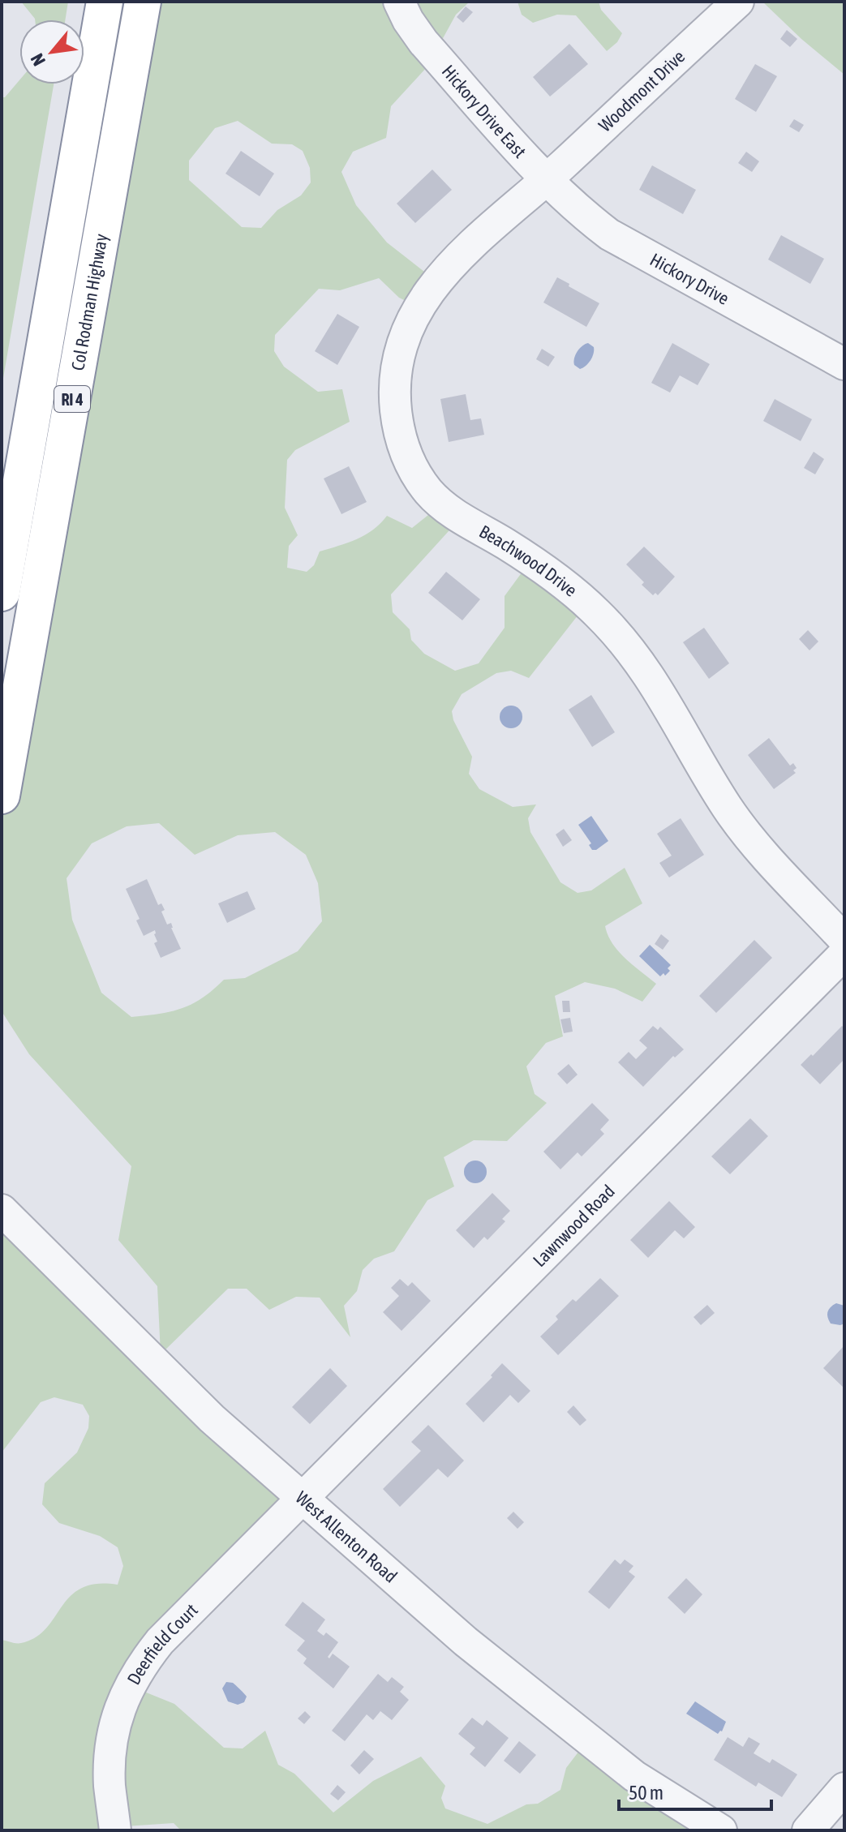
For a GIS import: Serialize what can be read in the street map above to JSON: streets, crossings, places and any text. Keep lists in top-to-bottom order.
{
  "streets": {
    "highway": ["Col Rodman Highway", "RI 4"],
    "street": [
      "Woodmont Drive",
      "Hickory Drive East",
      "Hickory Drive",
      "Beachwood Drive",
      "Lawnwood Road",
      "West Allenton Road",
      "Deerfield Court"
    ]
  },
  "crossings": [
    ["Woodmont Drive", "Hickory Drive East"],
    ["Woodmont Drive", "Hickory Drive"],
    ["Woodmont Drive", "Beachwood Drive"],
    ["Hickory Drive East", "Hickory Drive"],
    ["Hickory Drive East", "Beachwood Drive"],
    ["Hickory Drive", "Beachwood Drive"],
    ["Lawnwood Road", "West Allenton Road"],
    ["Lawnwood Road", "Deerfield Court"],
    ["West Allenton Road", "Deerfield Court"]
  ],
  "scale_bar": "50 m",
  "north": "bottom left"
}
